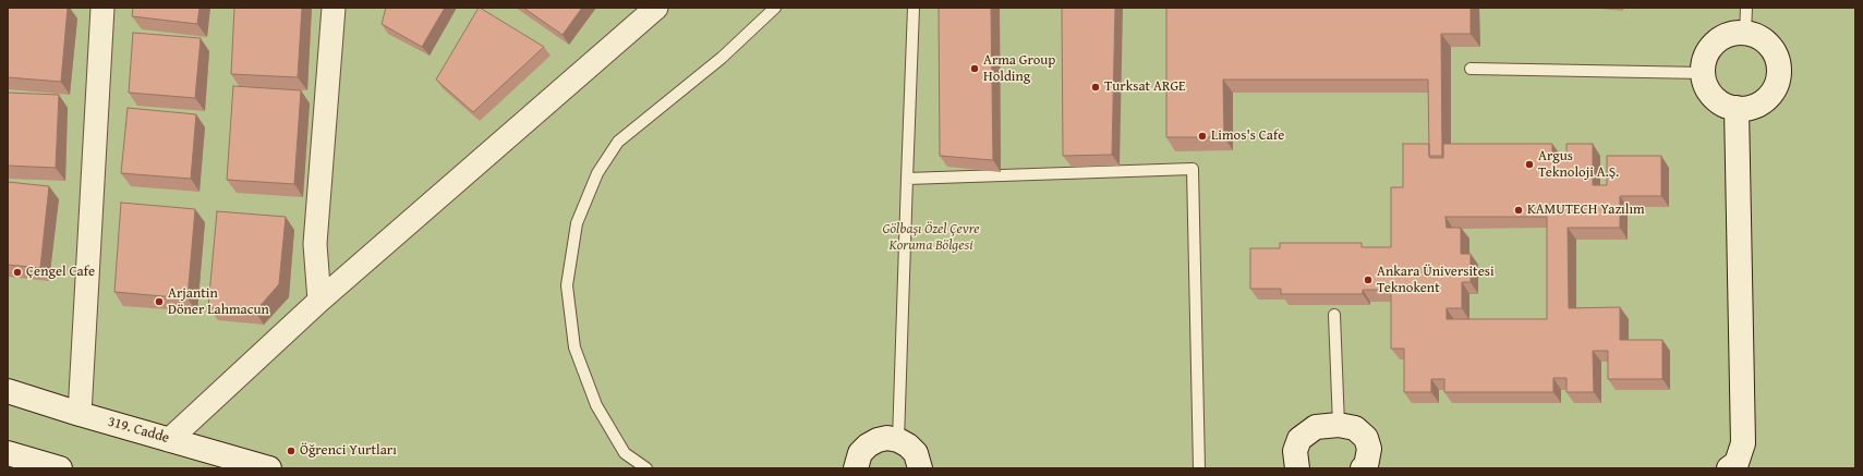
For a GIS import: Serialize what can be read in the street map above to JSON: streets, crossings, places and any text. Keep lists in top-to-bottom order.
{
  "streets": {
    "street": ["319. Cadde"]
  },
  "parks": ["Gölbaşı Özel Çevre Koruma Bölgesi"],
  "places": [
    "Arma Group Holding",
    "Turksat ARGE",
    "Limos's Cafe",
    "Argus Teknoloji A.Ş.",
    "KAMUTECH Yazılım",
    "Çengel Cafe",
    "Ankara Üniversitesi Teknokent",
    "Arjantin Döner Lahmacun",
    "Öğrenci Yurtları"
  ]
}
